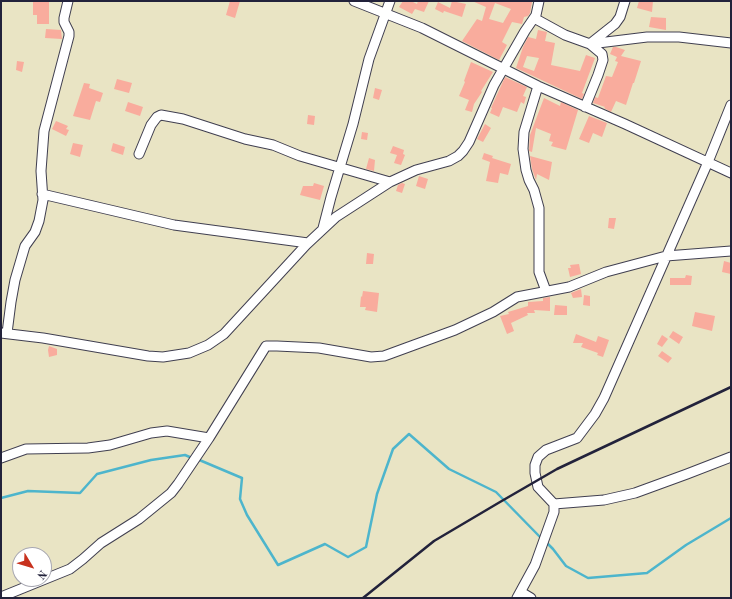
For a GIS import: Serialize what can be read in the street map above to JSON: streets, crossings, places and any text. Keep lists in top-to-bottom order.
{
  "north": "bottom right"
}
